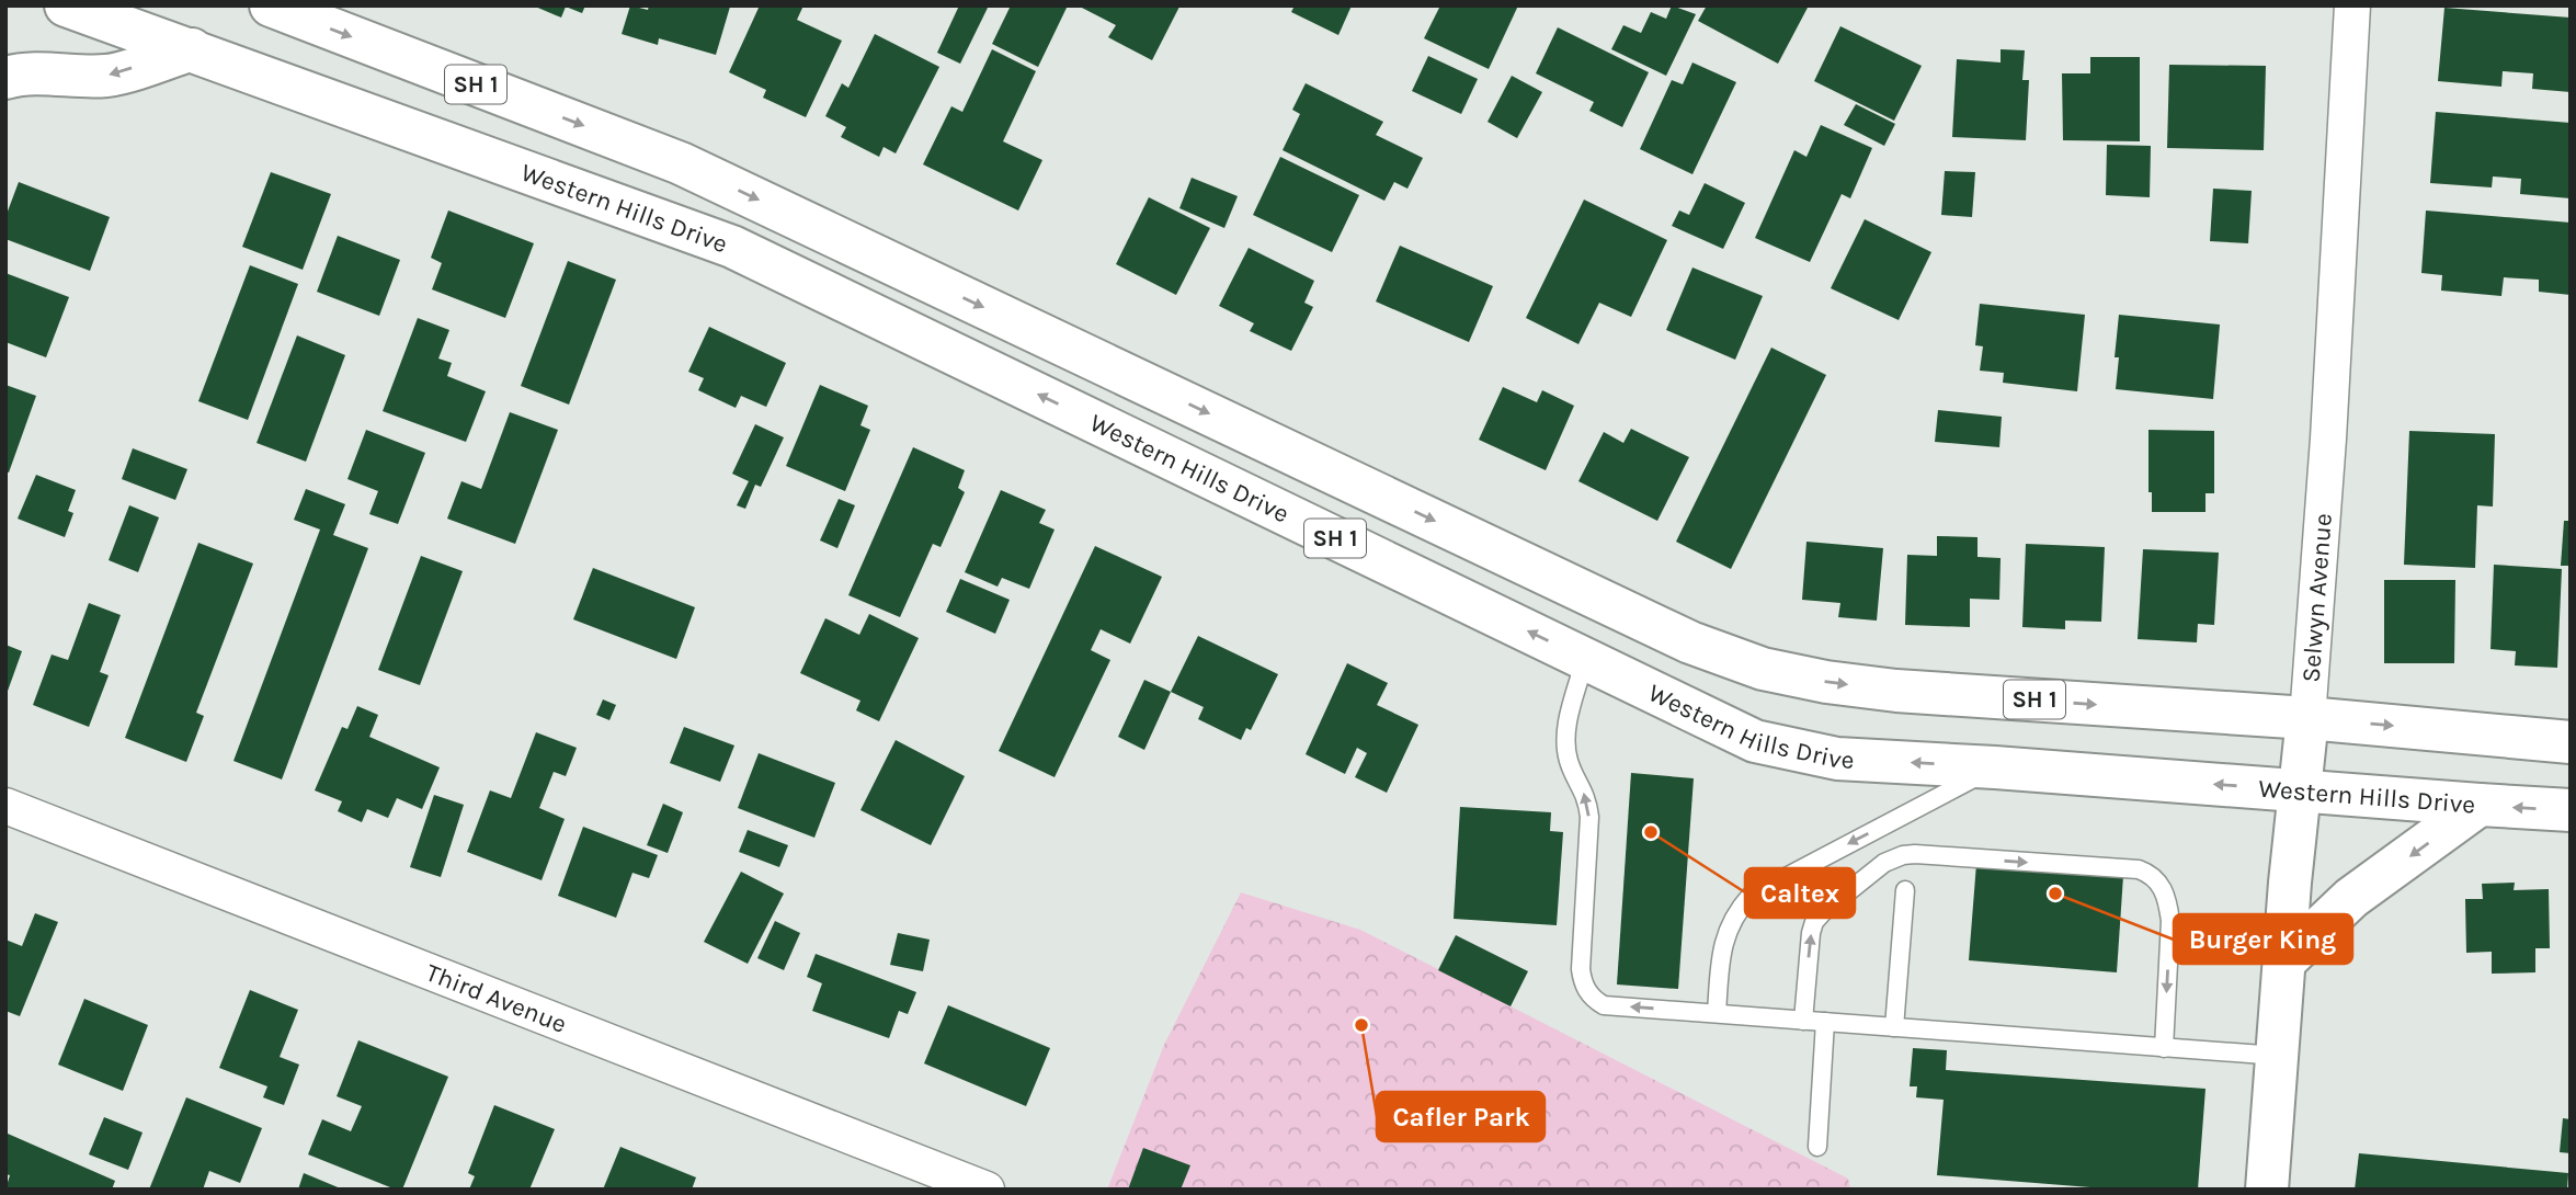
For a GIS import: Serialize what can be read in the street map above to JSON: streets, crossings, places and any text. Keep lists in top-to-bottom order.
{
  "streets": {
    "main road": ["SH 1", "Western Hills Drive", "Selwyn Avenue"],
    "street": ["Third Avenue"]
  },
  "crossings": [
    ["SH 1", "Selwyn Avenue"],
    ["Western Hills Drive", "Selwyn Avenue"]
  ],
  "places": ["Caltex", "Burger King", "Cafler Park"]
}
